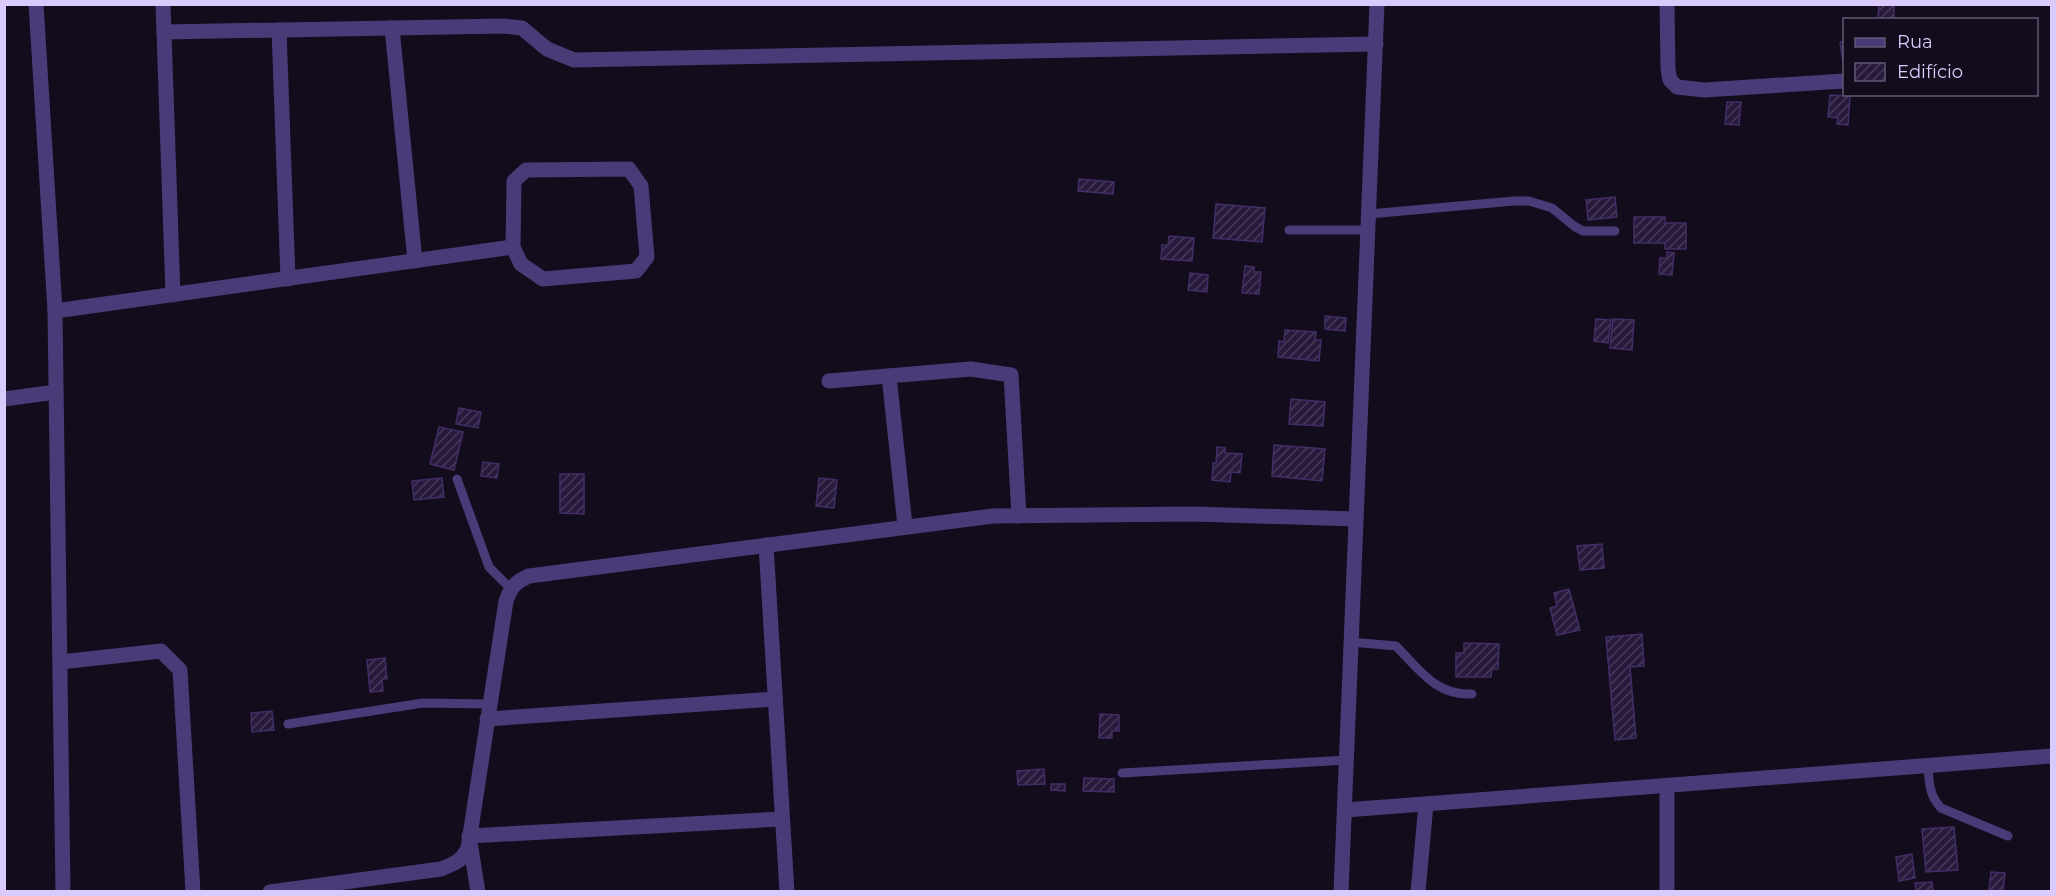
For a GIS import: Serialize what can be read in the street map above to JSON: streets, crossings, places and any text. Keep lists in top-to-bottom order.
{
  "legend": ["Rua", "Edifício"]
}
